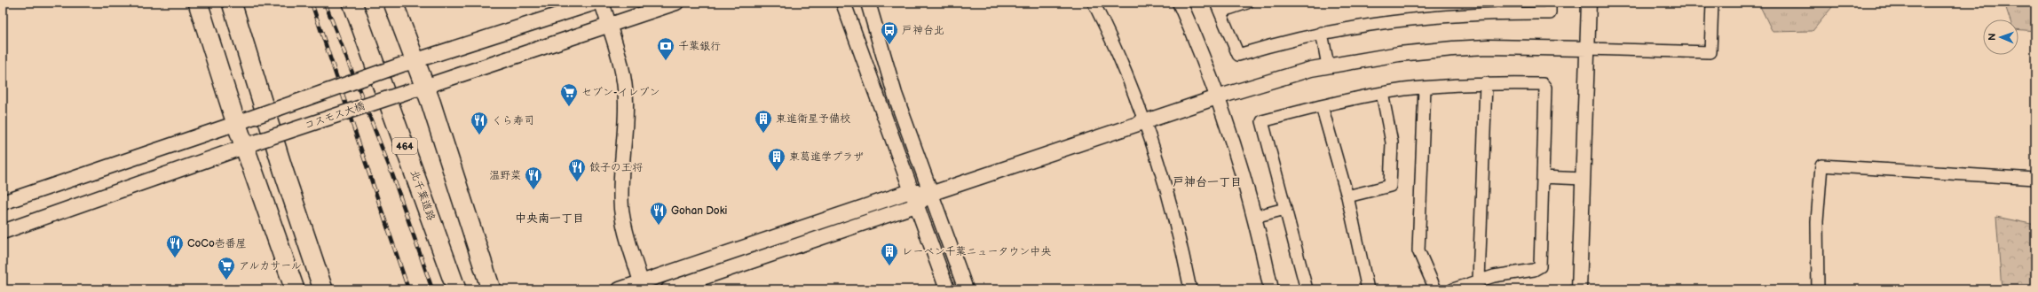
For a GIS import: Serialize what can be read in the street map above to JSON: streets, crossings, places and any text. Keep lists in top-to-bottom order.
{
  "streets": {
    "highway": ["464", "北千葉道路"],
    "street": ["コスモス大橋"]
  },
  "districts": ["戸神台一丁目", "中央南一丁目"],
  "places": {
    "bus stop": ["戸神台北"],
    "bank": ["千葉銀行"],
    "supermarket": ["セブン-イレブン", "アルカサール"],
    "building": ["東進衛星予備校", "東葛進学プラザ", "レーベン千葉ニュータウン中央"],
    "restaurant": [
      "くら寿司",
      "餃子の王将",
      "温野菜",
      "Gohan Doki",
      "CoCo壱番屋"
    ]
  },
  "north": "left"
}
